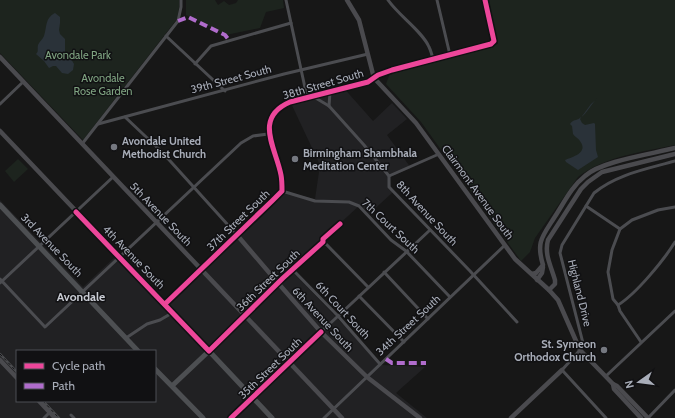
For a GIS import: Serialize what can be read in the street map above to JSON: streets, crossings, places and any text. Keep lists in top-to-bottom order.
{
  "streets": {
    "main road": [
      "3rd Avenue South",
      "4th Avenue South",
      "36th Street South",
      "35th Street South"
    ],
    "street": [
      "39th Street South",
      "38th Street South",
      "Clairmont Avenue South",
      "8th Avenue South",
      "5th Avenue South",
      "37th Street South",
      "7th Court South",
      "Highland Drive",
      "6th Court South",
      "6th Avenue South",
      "34th Street South"
    ]
  },
  "crossings": [
    ["39th Street South", "Clairmont Avenue South"],
    ["39th Street South", "6th Avenue South"],
    ["38th Street South", "Clairmont Avenue South"],
    ["38th Street South", "8th Avenue South"],
    ["38th Street South", "37th Street South"],
    ["Clairmont Avenue South", "Highland Drive"],
    ["Clairmont Avenue South", "34th Street South"],
    ["8th Avenue South", "34th Street South"],
    ["8th Avenue South", "35th Street South"],
    ["5th Avenue South", "37th Street South"],
    ["5th Avenue South", "36th Street South"],
    ["5th Avenue South", "34th Street South"],
    ["5th Avenue South", "35th Street South"],
    ["37th Street South", "7th Court South"],
    ["37th Street South", "4th Avenue South"],
    ["37th Street South", "6th Avenue South"],
    ["7th Court South", "34th Street South"],
    ["7th Court South", "35th Street South"],
    ["4th Avenue South", "36th Street South"],
    ["4th Avenue South", "35th Street South"],
    ["36th Street South", "6th Court South"],
    ["36th Street South", "6th Avenue South"],
    ["6th Court South", "34th Street South"],
    ["6th Court South", "35th Street South"],
    ["6th Avenue South", "34th Street South"],
    ["6th Avenue South", "35th Street South"]
  ],
  "districts": ["Avondale"],
  "parks": ["Avondale Park", "Avondale Rose Garden"],
  "places": ["Avondale United Methodist Church", "Birmingham Shambhala Meditation Center", "St. Symeon Orthodox Church"],
  "legend": ["Cycle path", "Path"],
  "north": "left"
}
